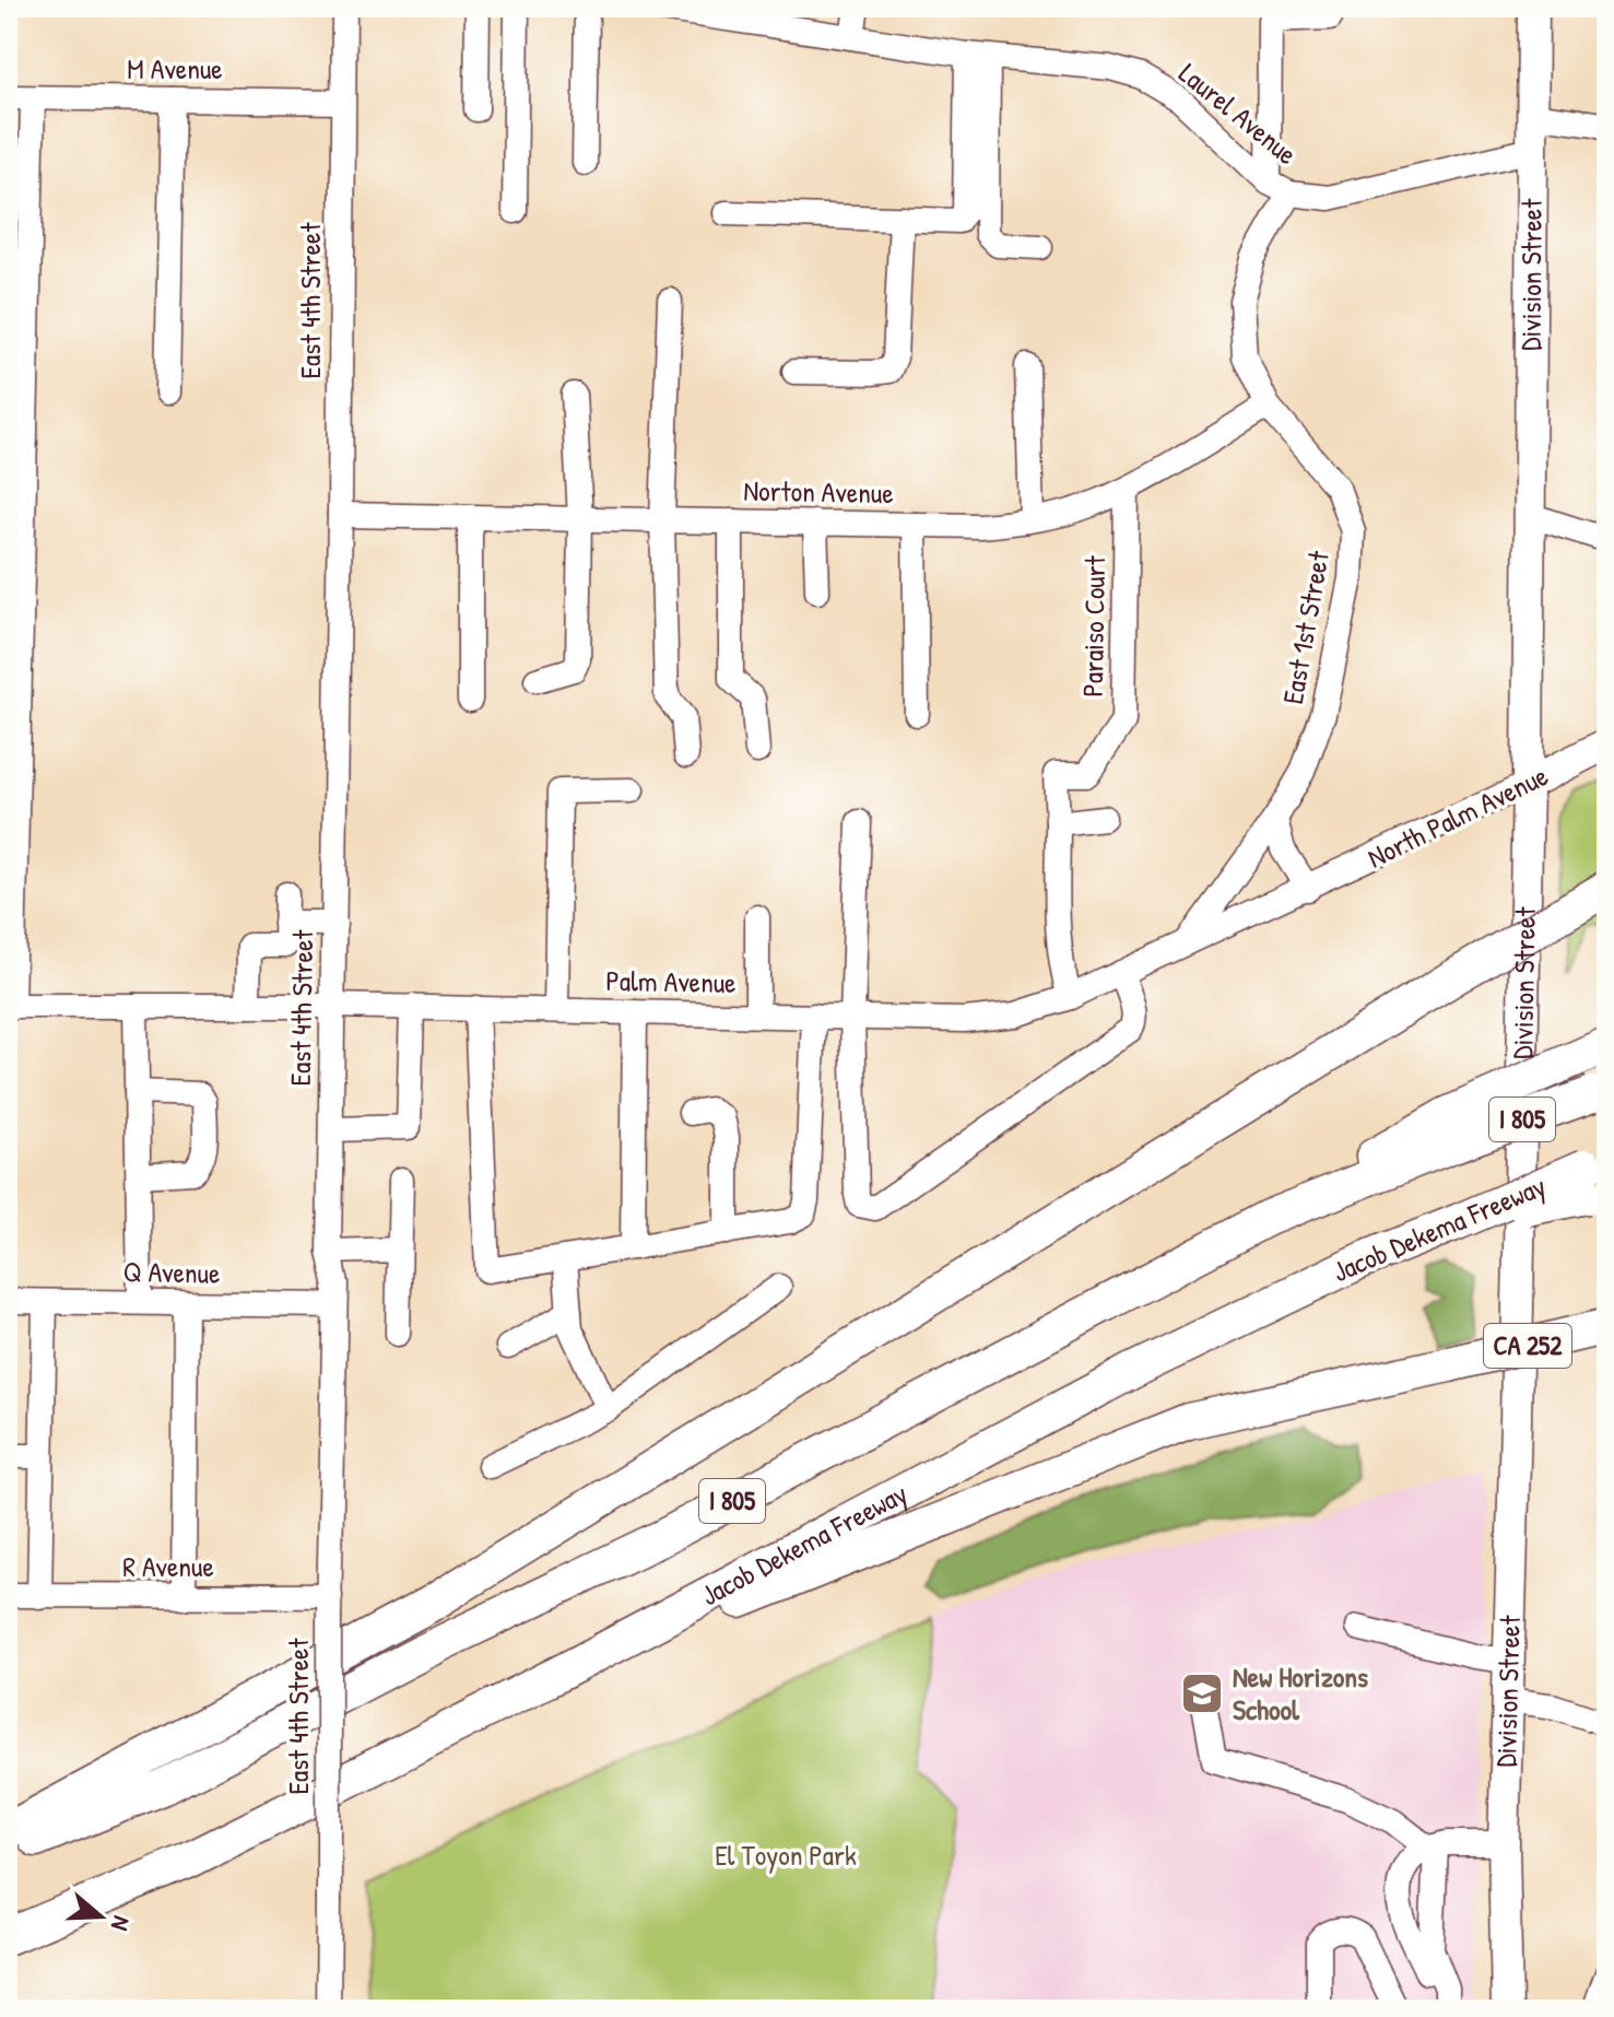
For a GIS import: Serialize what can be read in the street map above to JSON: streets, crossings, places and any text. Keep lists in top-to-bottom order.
{
  "streets": {
    "highway": ["I 805", "Jacob Dekema Freeway", "CA 252"],
    "main road": ["Division Street", "North Palm Avenue"],
    "street": [
      "M Avenue",
      "Laurel Avenue",
      "East 4th Street",
      "Norton Avenue",
      "Paraiso Court",
      "East 1st Street",
      "Palm Avenue",
      "Q Avenue",
      "R Avenue"
    ]
  },
  "crossings": [
    ["M Avenue", "East 4th Street"],
    ["Laurel Avenue", "Division Street"],
    ["Laurel Avenue", "East 1st Street"],
    ["Division Street", "North Palm Avenue"],
    ["East 4th Street", "Norton Avenue"],
    ["East 4th Street", "Palm Avenue"],
    ["East 4th Street", "Q Avenue"],
    ["East 4th Street", "R Avenue"],
    ["Norton Avenue", "Paraiso Court"],
    ["Norton Avenue", "East 1st Street"],
    ["East 1st Street", "Palm Avenue"],
    ["North Palm Avenue", "Palm Avenue"],
    ["Jacob Dekema Freeway", "CA 252"]
  ],
  "parks": ["El Toyon Park"],
  "places": {
    "school or university": ["New Horizons School"]
  },
  "north": "right"
}
